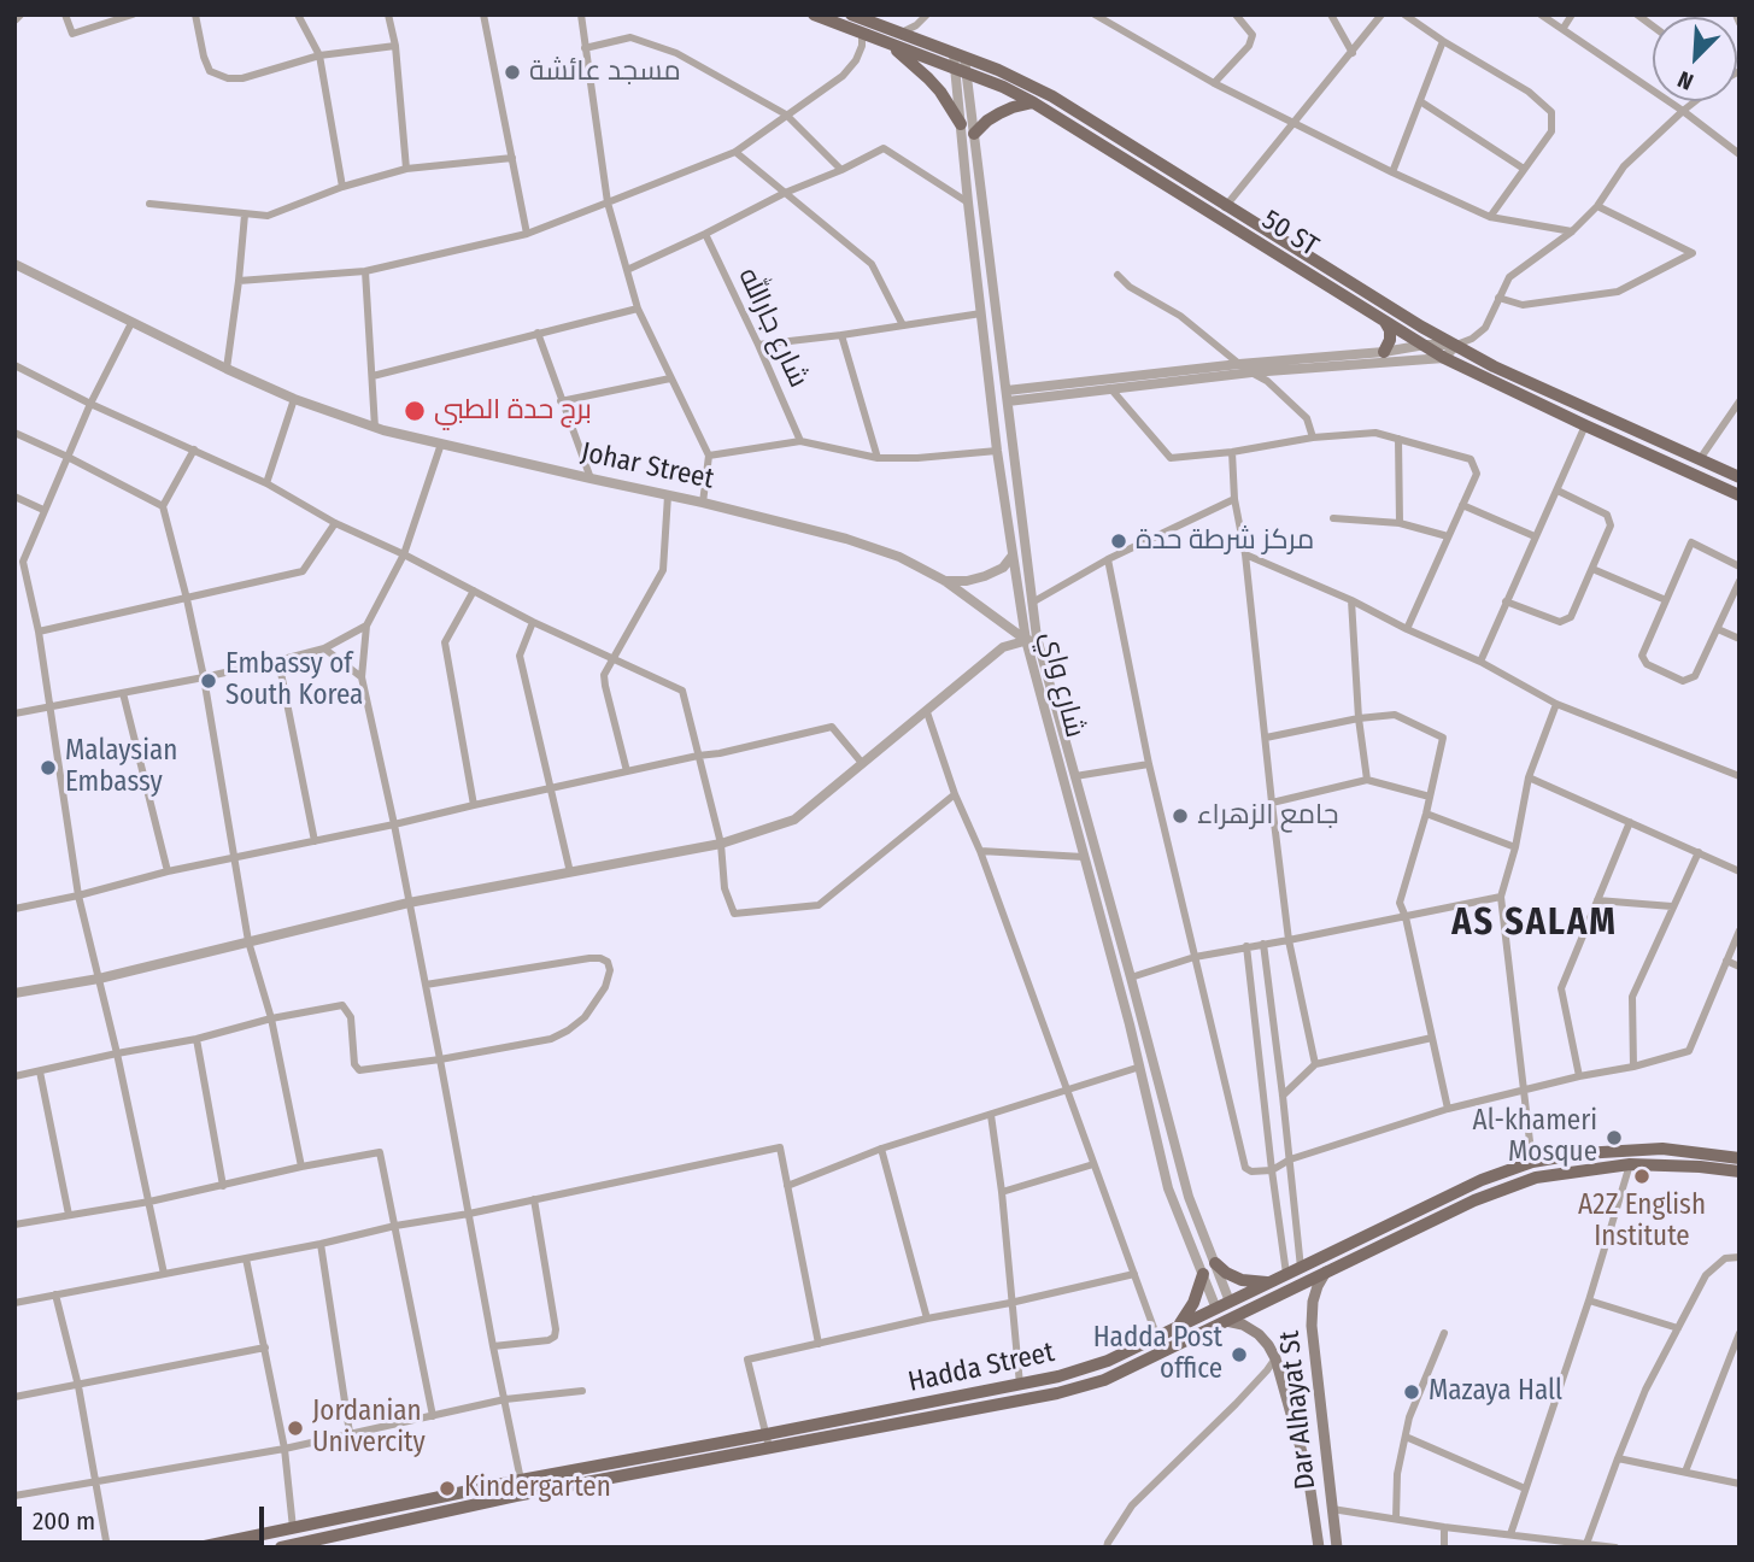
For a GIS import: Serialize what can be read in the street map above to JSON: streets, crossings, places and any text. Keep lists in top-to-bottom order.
{
  "streets": {
    "main road": ["50 ST", "Hadda Street", "Dar Alhayat St"],
    "street": ["شارع جارالله", "Johar Street", "شارع واي"]
  },
  "crossings": [
    ["50 ST", "شارع واي"],
    ["Johar Street", "شارع واي"],
    ["شارع واي", "Hadda Street"],
    ["Hadda Street", "Dar Alhayat St"]
  ],
  "districts": ["AS SALAM"],
  "places": [
    "مسجد عائشة",
    "برج حدة الطبي",
    "مركز شرطة حدة",
    "Embassy of South Korea",
    "Malaysian Embassy",
    "جامع الزهراء",
    "Al-khameri Mosque",
    "A2Z English Institute",
    "Hadda Post office",
    "Mazaya Hall",
    "Jordanian Univercity",
    "Kindergarten"
  ],
  "scale_bar": "200 m",
  "north": "bottom left"
}
